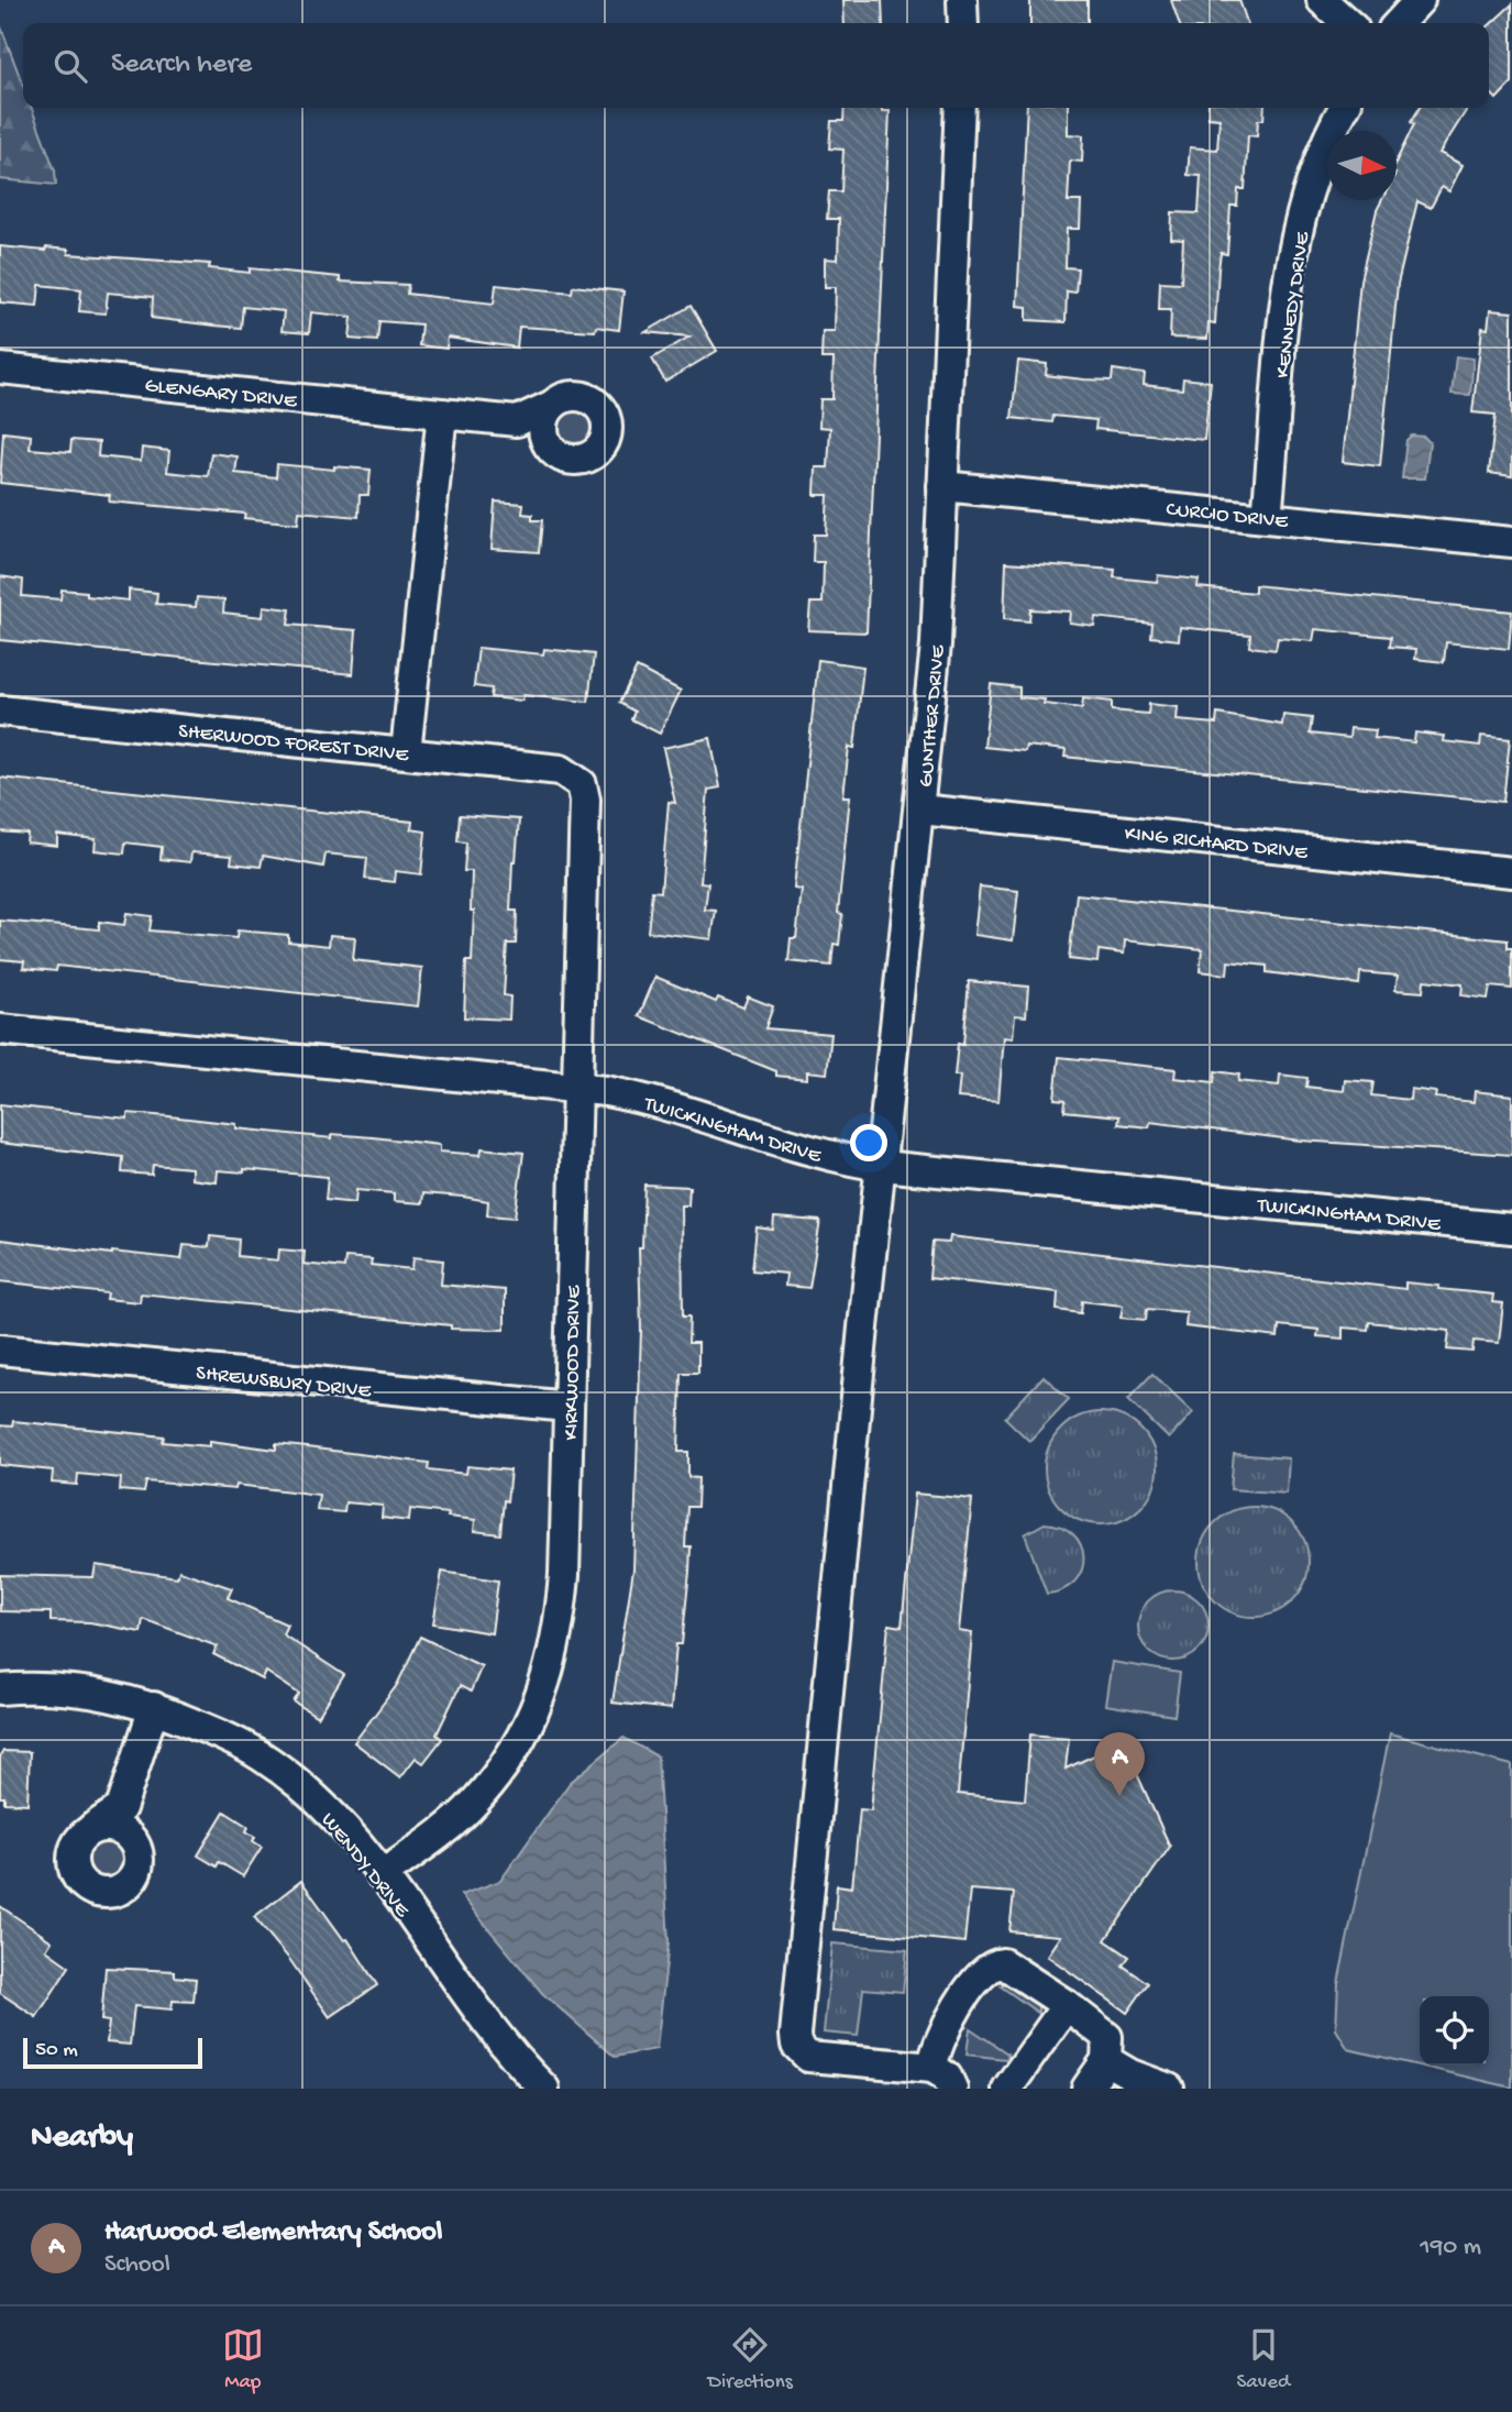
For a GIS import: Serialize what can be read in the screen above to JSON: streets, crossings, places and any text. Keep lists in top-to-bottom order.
{
  "streets": {
    "street": [
      "KENNEDY DRIVE",
      "GLENGARY DRIVE",
      "CURCIO DRIVE",
      "GUNTHER DRIVE",
      "SHERWOOD FOREST DRIVE",
      "KING RICHARD DRIVE",
      "TWICKINGHAM DRIVE",
      "KIRKWOOD DRIVE",
      "SHREWSBURY DRIVE",
      "WENDY DRIVE"
    ]
  },
  "crossings": [
    ["KENNEDY DRIVE", "CURCIO DRIVE"],
    ["CURCIO DRIVE", "GUNTHER DRIVE"],
    ["GUNTHER DRIVE", "KING RICHARD DRIVE"],
    ["GUNTHER DRIVE", "TWICKINGHAM DRIVE"],
    ["SHERWOOD FOREST DRIVE", "KIRKWOOD DRIVE"],
    ["TWICKINGHAM DRIVE", "KIRKWOOD DRIVE"],
    ["KIRKWOOD DRIVE", "SHREWSBURY DRIVE"],
    ["KIRKWOOD DRIVE", "WENDY DRIVE"]
  ],
  "scale_bar": "50 m",
  "north": "right",
  "page": {
    "search": "Search here",
    "pins": "A",
    "scale": "50 m",
    "heading": "Nearby",
    "list": [
      {
        "mark": "A",
        "name": "Harwood Elementary School",
        "note": "School",
        "value": "190 m"
      }
    ],
    "nav": ["Map", "Directions", "Saved"]
  }
}
